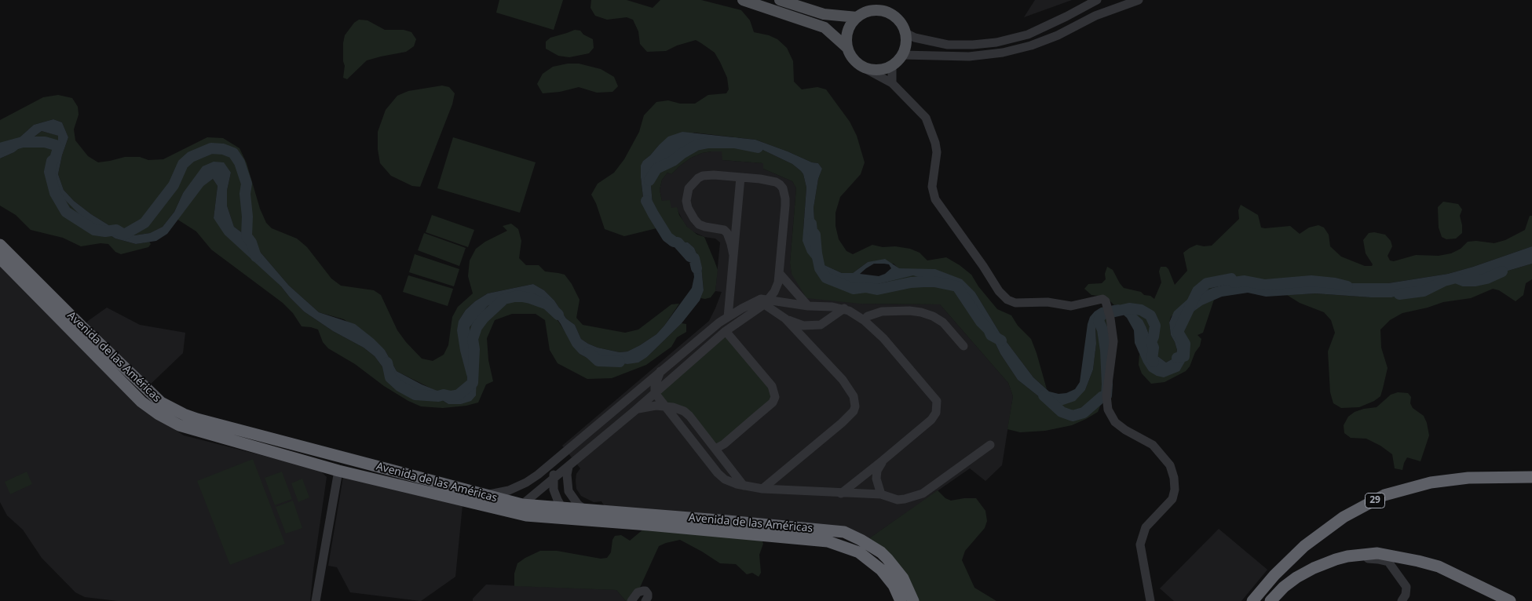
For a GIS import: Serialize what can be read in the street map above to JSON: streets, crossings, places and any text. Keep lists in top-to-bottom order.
{
  "streets": {
    "highway": ["Avenida de las Américas", "29"]
  }
}
